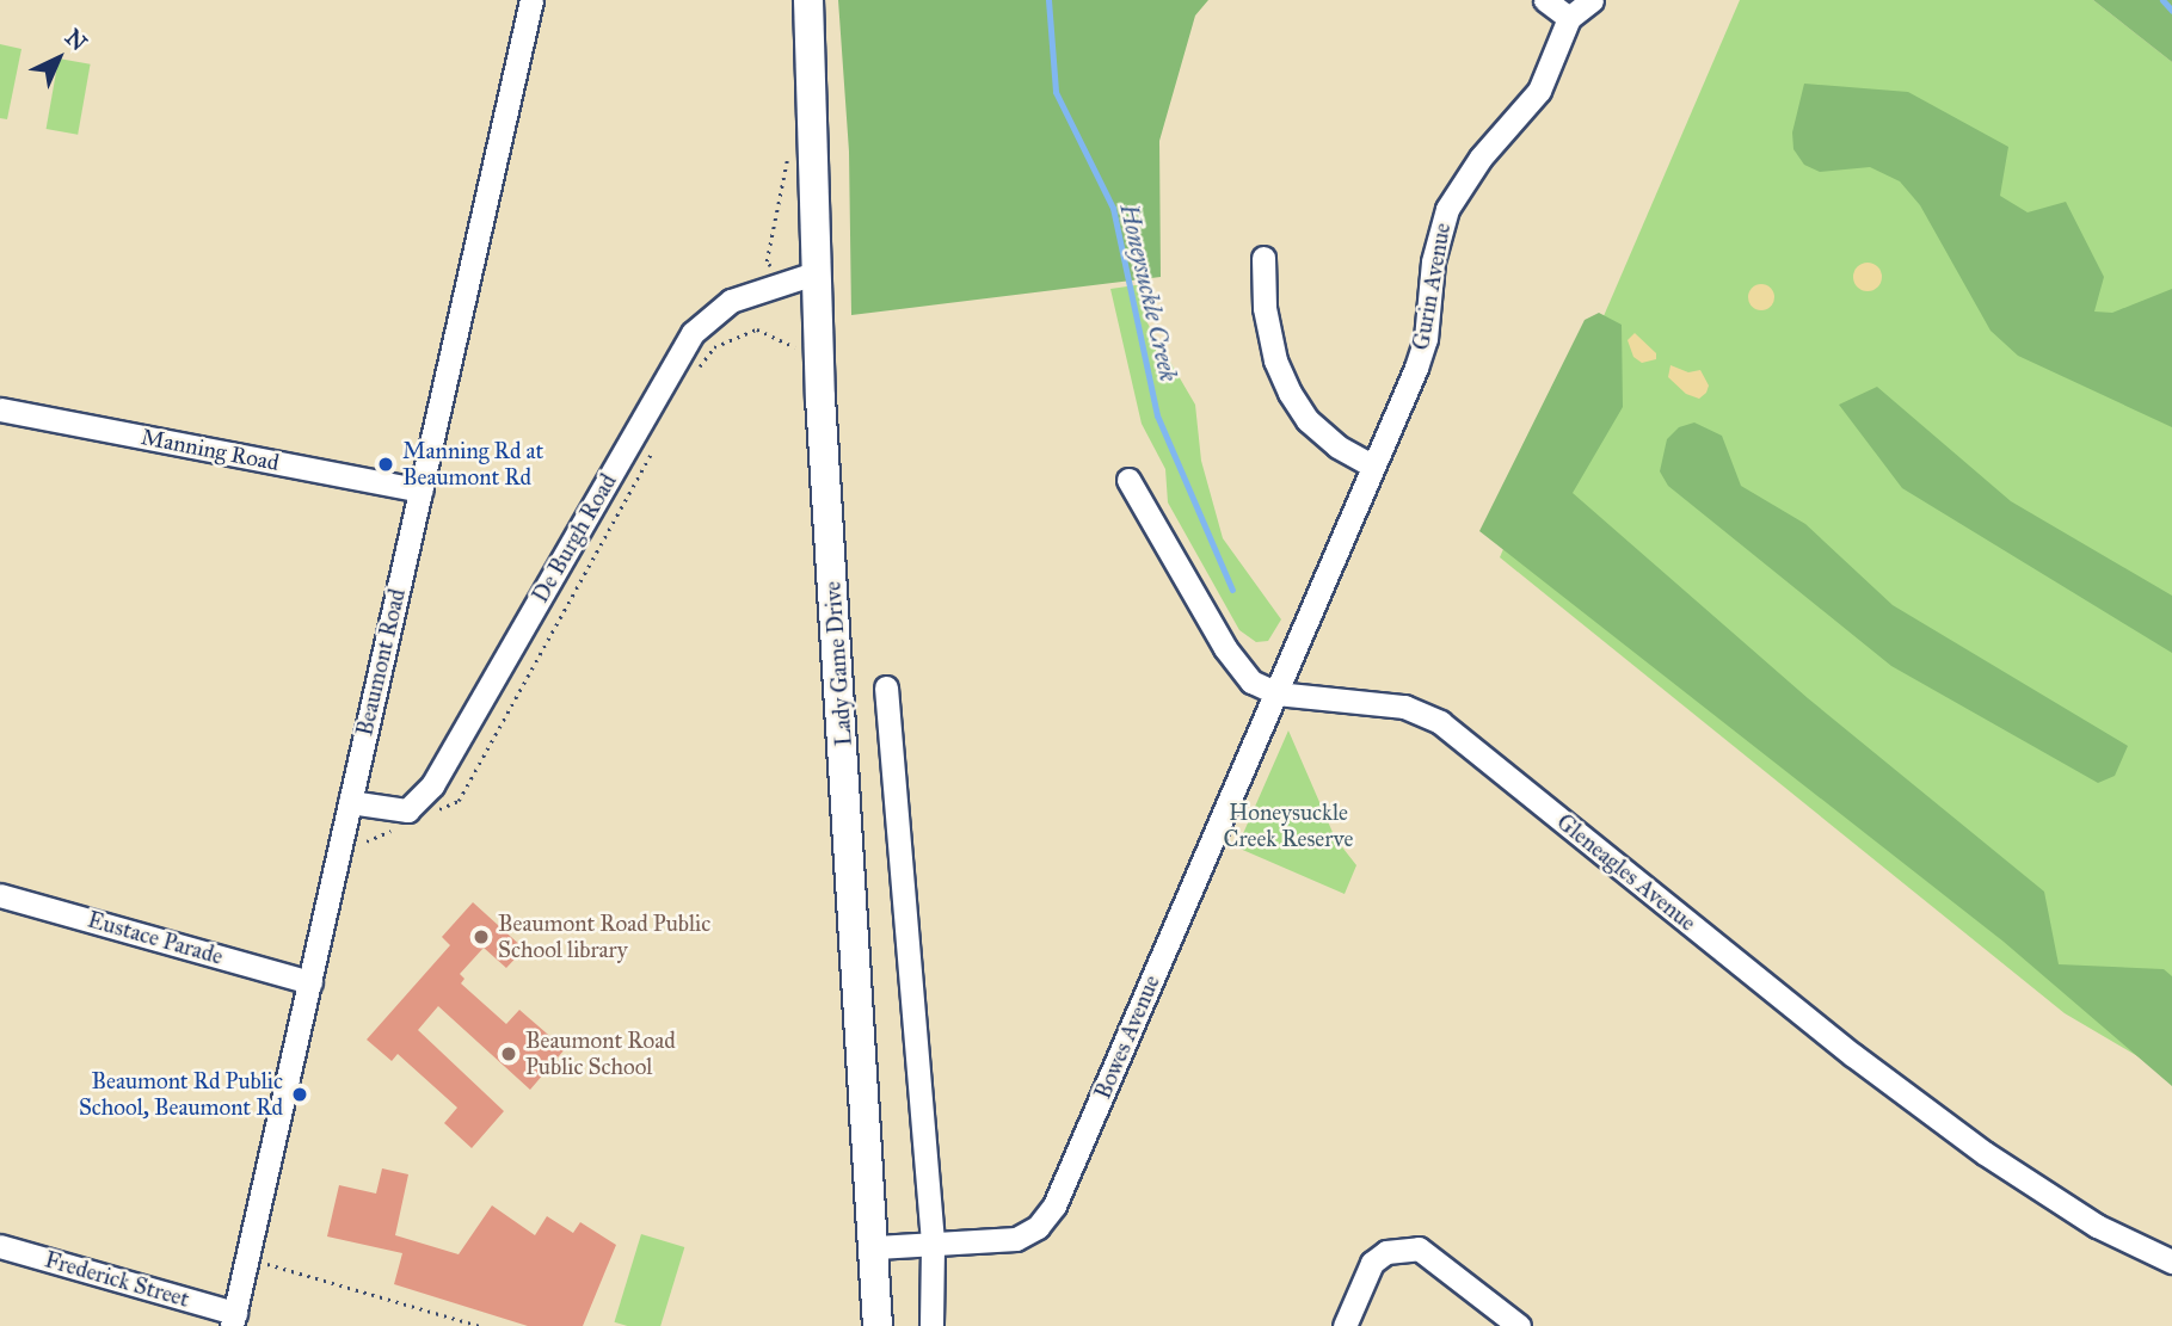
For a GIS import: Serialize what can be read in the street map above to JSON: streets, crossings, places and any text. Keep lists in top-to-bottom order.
{
  "streets": {
    "main road": ["Lady Game Drive"],
    "street": [
      "Gurin Avenue",
      "Manning Road",
      "De Burgh Road",
      "Beaumont Road",
      "Gleneagles Avenue",
      "Eustace Parade",
      "Bowes Avenue",
      "Frederick Street"
    ]
  },
  "crossings": [
    ["Gurin Avenue", "Gleneagles Avenue"],
    ["Gurin Avenue", "Bowes Avenue"],
    ["Manning Road", "Beaumont Road"],
    ["De Burgh Road", "Beaumont Road"],
    ["De Burgh Road", "Lady Game Drive"],
    ["Beaumont Road", "Eustace Parade"],
    ["Beaumont Road", "Frederick Street"],
    ["Lady Game Drive", "Bowes Avenue"],
    ["Gleneagles Avenue", "Bowes Avenue"]
  ],
  "water": ["Honeysuckle Creek"],
  "parks": ["Honeysuckle Creek Reserve"],
  "places": [
    "Manning Rd at Beaumont Rd",
    "Beaumont Road Public School library",
    "Beaumont Road Public School",
    "Beaumont Rd Public School, Beaumont Rd"
  ],
  "north": "top right"
}
